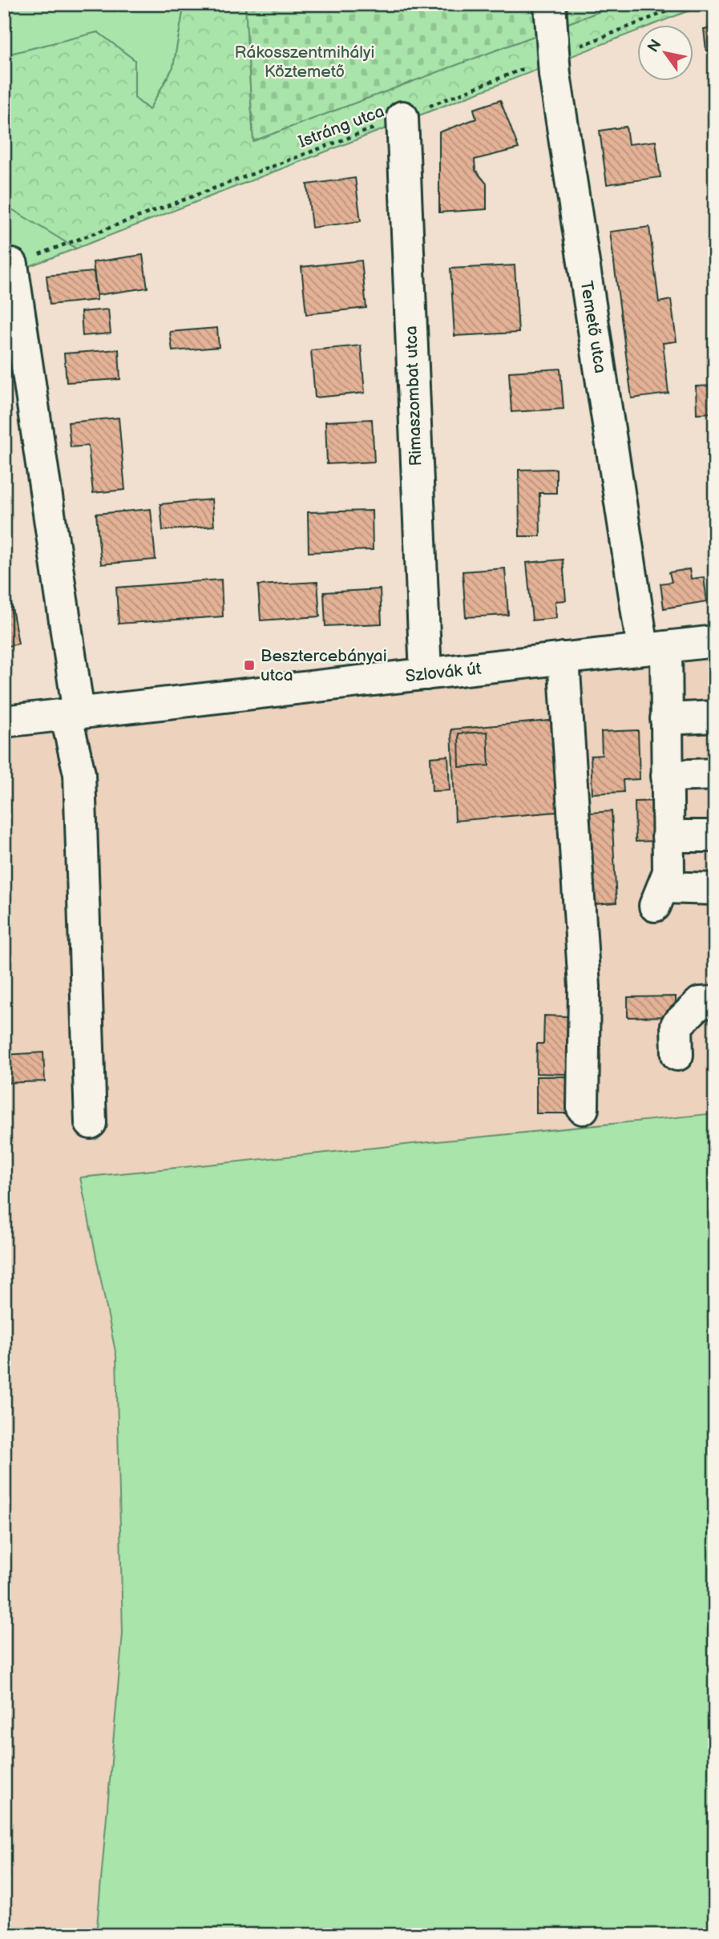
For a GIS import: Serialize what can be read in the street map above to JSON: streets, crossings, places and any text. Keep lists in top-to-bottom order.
{
  "streets": {
    "street": ["Temető utca", "Rimaszombat utca", "Szlovák út"],
    "path": ["Istráng utca"]
  },
  "crossings": [
    ["Istráng utca", "Temető utca"],
    ["Istráng utca", "Rimaszombat utca"],
    ["Temető utca", "Szlovák út"],
    ["Rimaszombat utca", "Szlovák út"]
  ],
  "parks": ["Rákosszentmihályi Köztemető"],
  "places": {
    "transit": ["Besztercebányai utca"]
  },
  "north": "top left"
}
